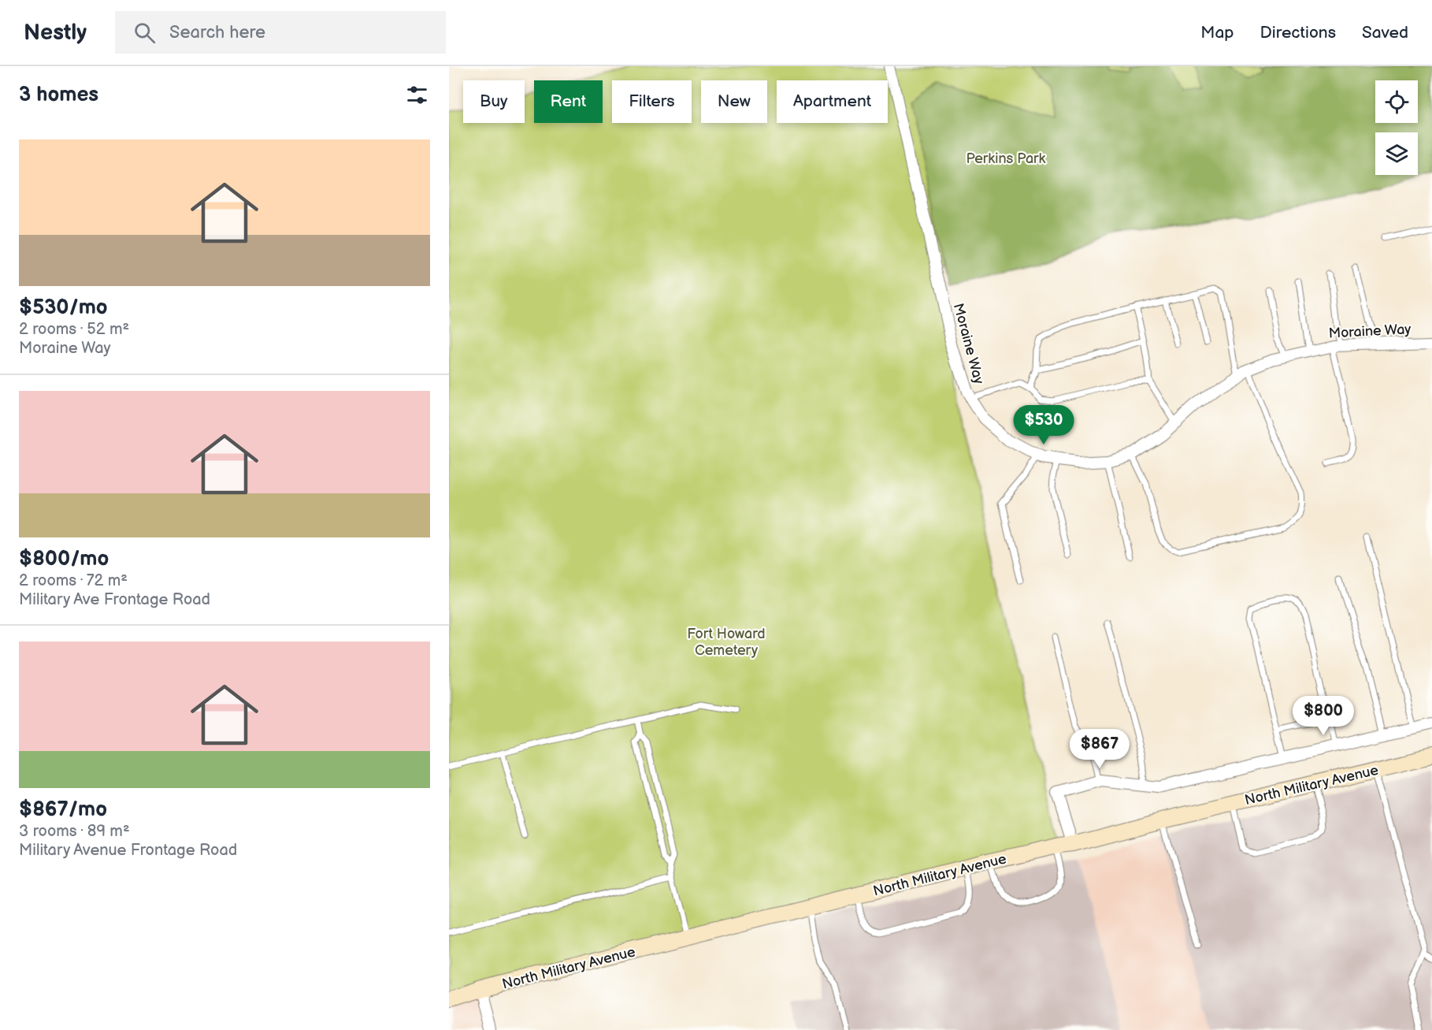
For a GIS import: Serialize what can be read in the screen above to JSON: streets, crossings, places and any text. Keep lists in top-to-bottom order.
{
  "streets": {
    "main road": ["North Military Avenue"],
    "street": ["Moraine Way"]
  },
  "parks": ["Perkins Park", "Fort Howard Cemetery"],
  "page": {
    "header": "Nestly",
    "search": "Search here",
    "nav": ["Map", "Directions", "Saved"],
    "heading": "3 homes",
    "chip": [
      "Buy",
      "Rent",
      "Filters",
      "New",
      "Apartment"
    ],
    "list": [
      {
        "name": "$530/mo",
        "note": "2 rooms · 52 m² · Moraine Way"
      },
      {
        "name": "$800/mo",
        "note": "2 rooms · 72 m² · Military Ave Frontage Road"
      },
      {
        "name": "$867/mo",
        "note": "3 rooms · 89 m² · Military Avenue Frontage Road"
      }
    ],
    "price": ["$530", "$800", "$867"]
  }
}
